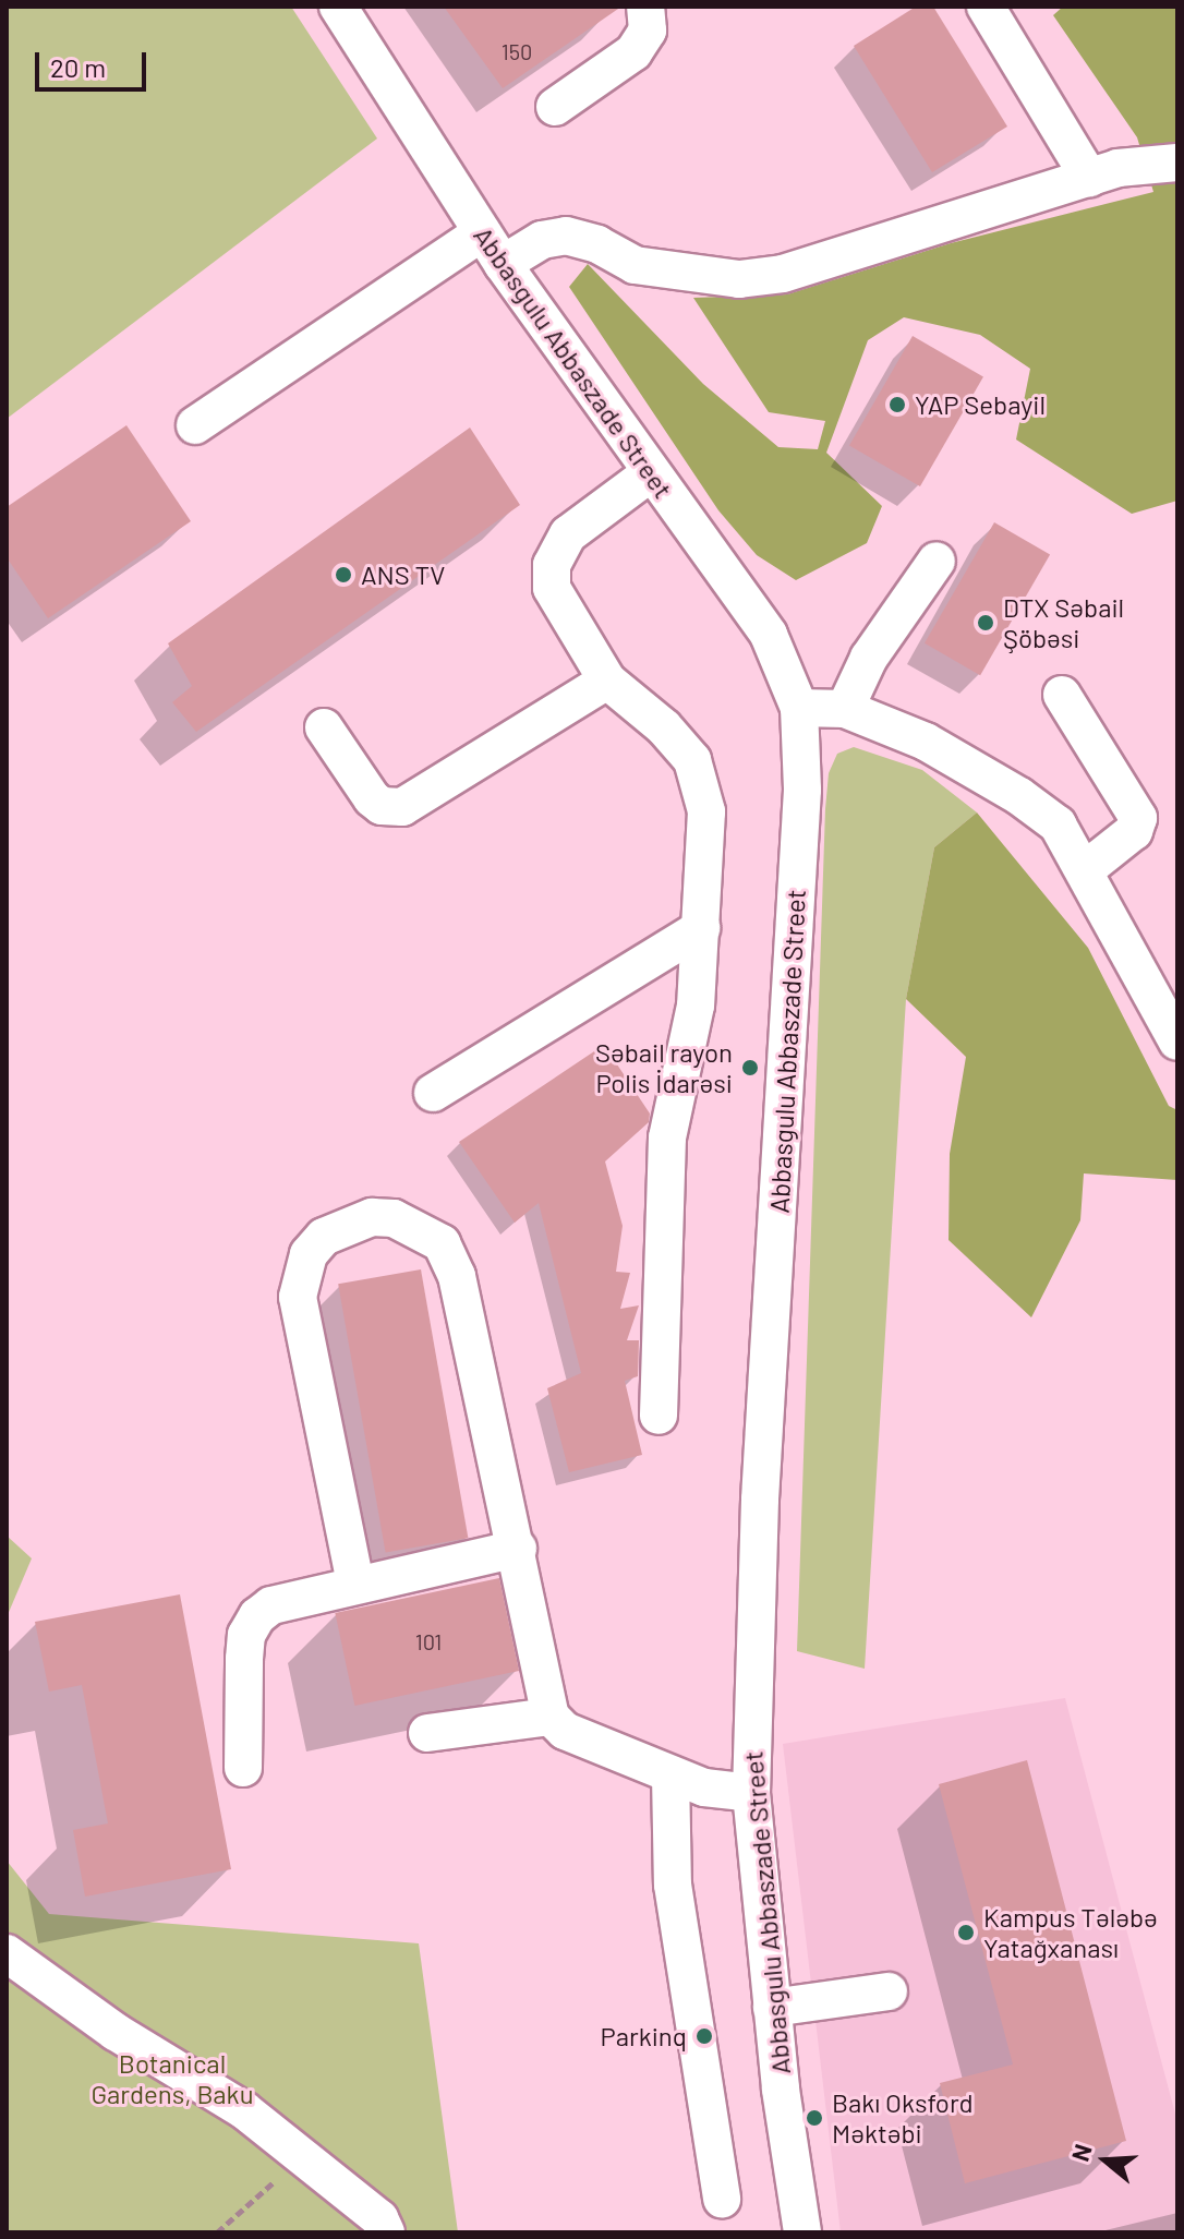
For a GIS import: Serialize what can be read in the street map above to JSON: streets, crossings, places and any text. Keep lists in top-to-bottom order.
{
  "streets": {
    "street": ["Abbasgulu Abbaszade Street"]
  },
  "parks": ["Botanical Gardens, Baku"],
  "places": [
    "YAP Sebayil",
    "ANS TV",
    "DTX Səbail Şöbəsi",
    "Səbail rayon Polis İdarəsi",
    "Kampus Tələbə Yatağxanası",
    "Parkinq",
    "Bakı Oksford Məktəbi"
  ],
  "house_numbers": ["150", "101"],
  "scale_bar": "20 m",
  "north": "left"
}
